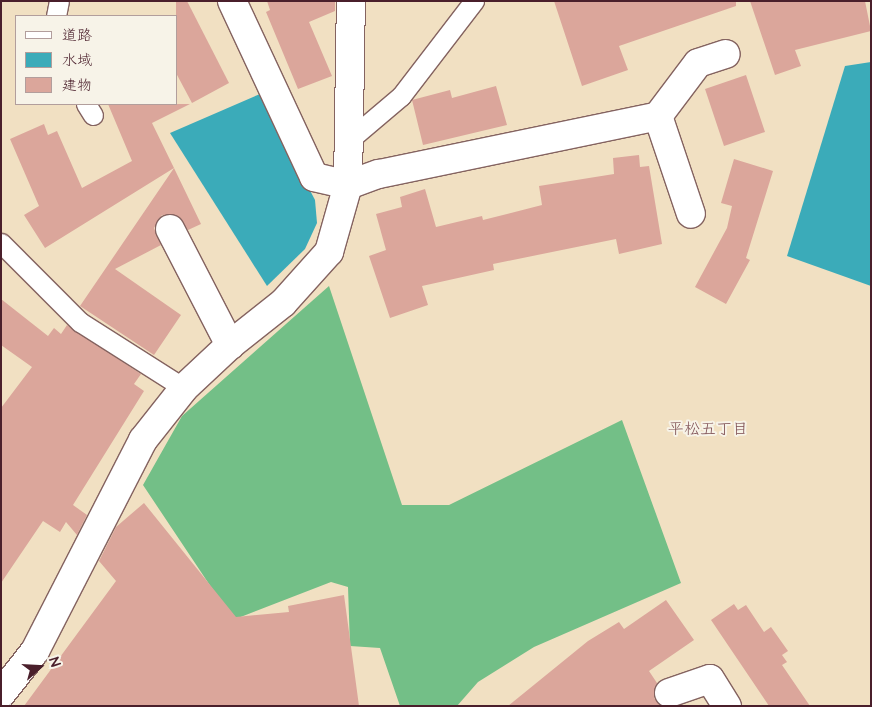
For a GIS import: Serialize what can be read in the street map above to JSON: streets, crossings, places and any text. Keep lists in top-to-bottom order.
{
  "districts": ["平松五丁目"],
  "legend": ["道路", "水域", "建物"],
  "north": "right"
}
